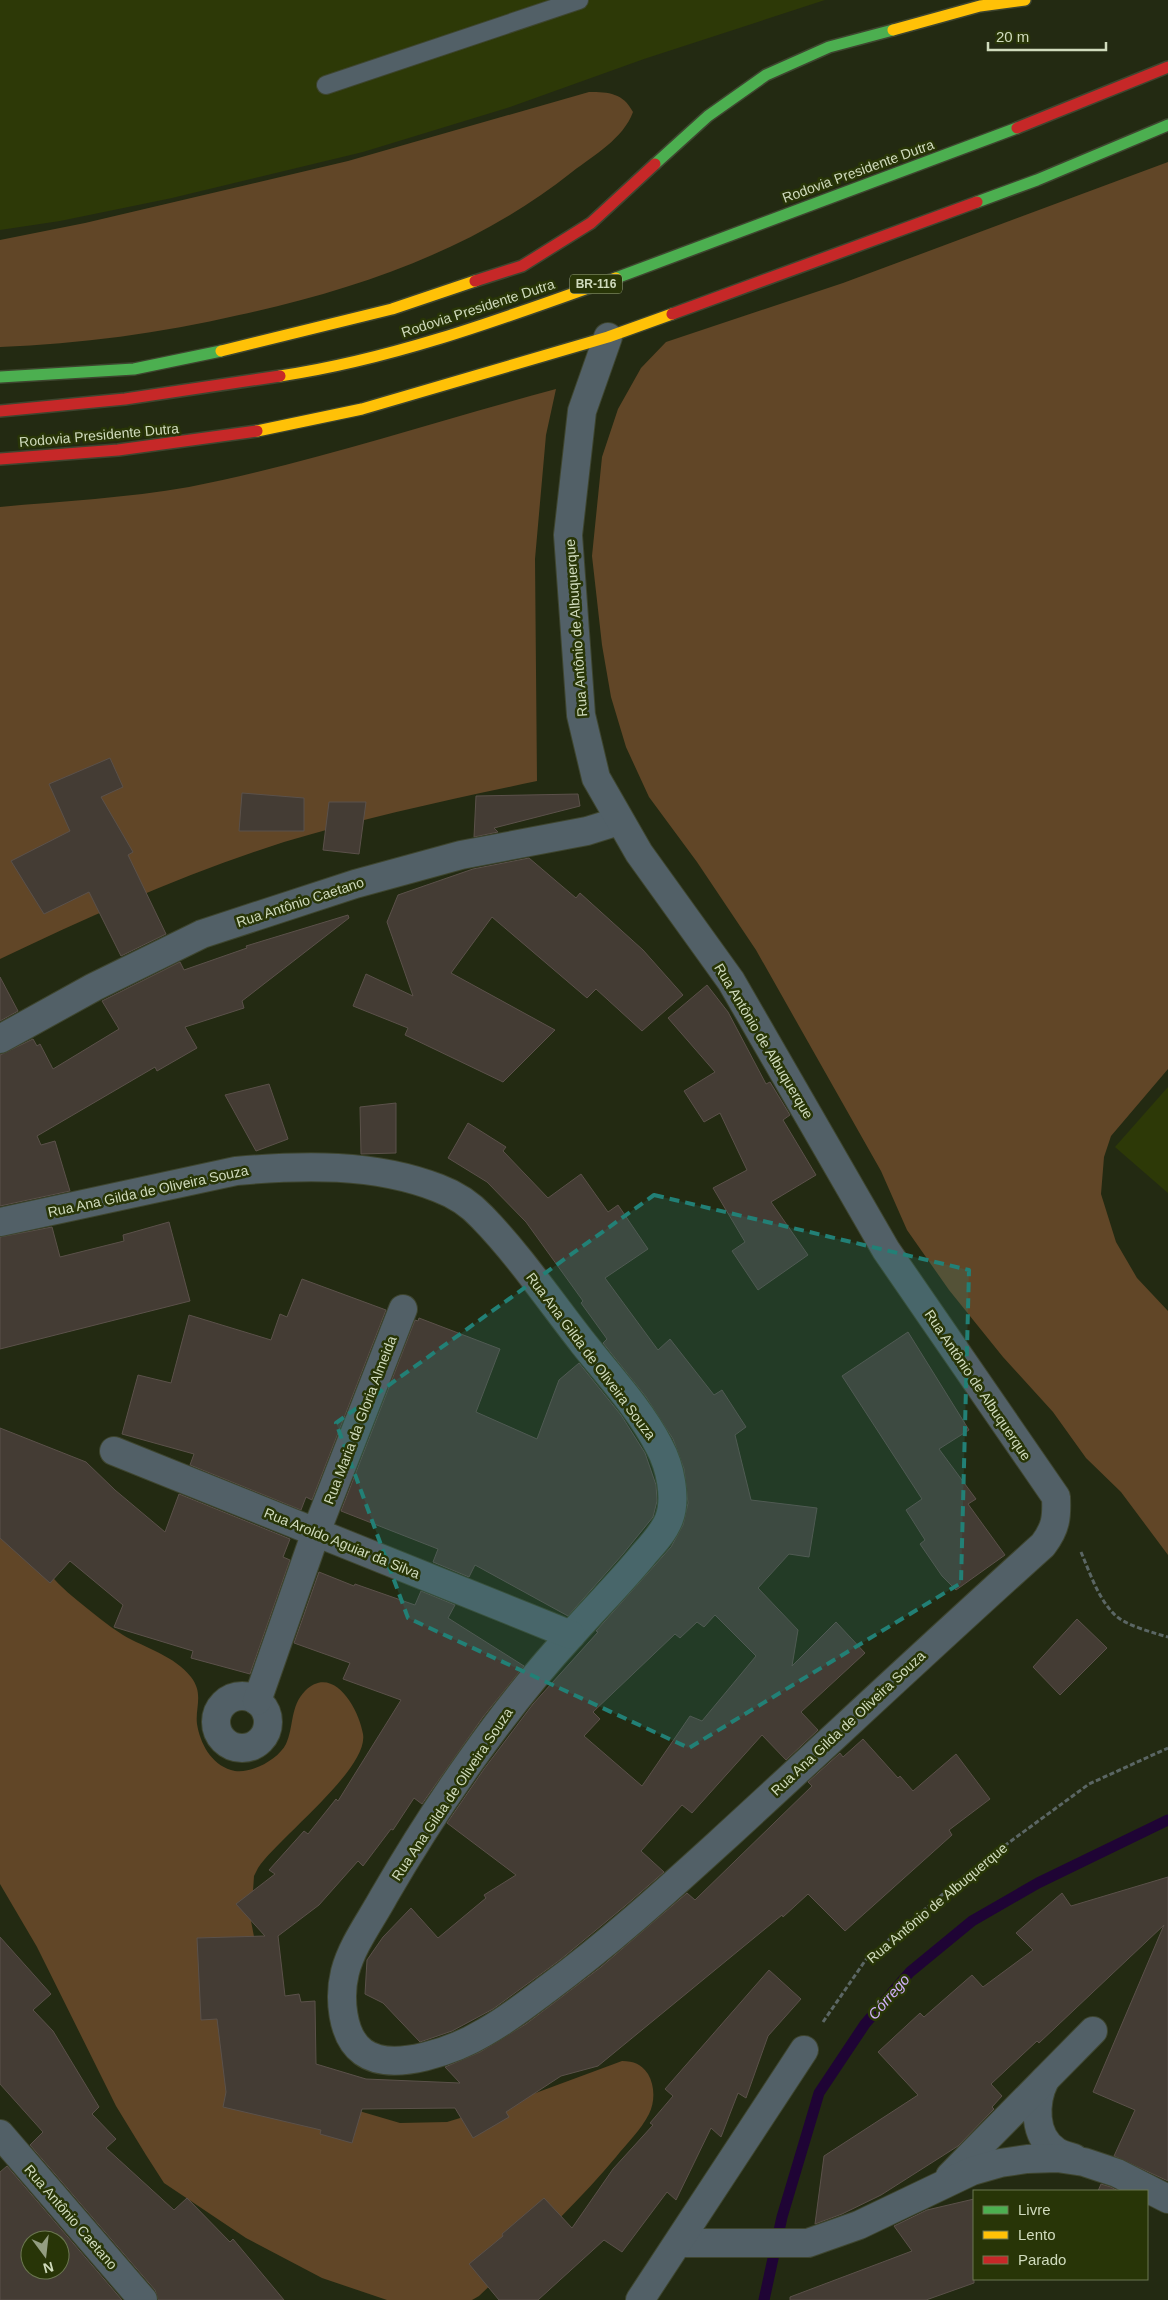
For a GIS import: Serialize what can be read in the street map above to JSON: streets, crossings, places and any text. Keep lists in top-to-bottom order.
{
  "streets": {
    "highway": ["Rodovia Presidente Dutra", "BR-116"],
    "street": [
      "Rua Antônio de Albuquerque",
      "Rua Antônio Caetano",
      "Rua Ana Gilda de Oliveira Souza",
      "Rua Maria da Gloria Almeida",
      "Rua Aroldo Aguiar da Silva"
    ]
  },
  "crossings": [
    ["Rodovia Presidente Dutra", "Rua Antônio de Albuquerque"],
    ["Rua Antônio de Albuquerque", "Rua Antônio Caetano"],
    ["Rua Antônio de Albuquerque", "Rua Ana Gilda de Oliveira Souza"],
    ["Rua Ana Gilda de Oliveira Souza", "Rua Aroldo Aguiar da Silva"],
    ["Rua Maria da Gloria Almeida", "Rua Aroldo Aguiar da Silva"]
  ],
  "water": ["Córrego"],
  "legend": ["Livre", "Lento", "Parado"],
  "scale_bar": "20 m",
  "north": "bottom"
}
